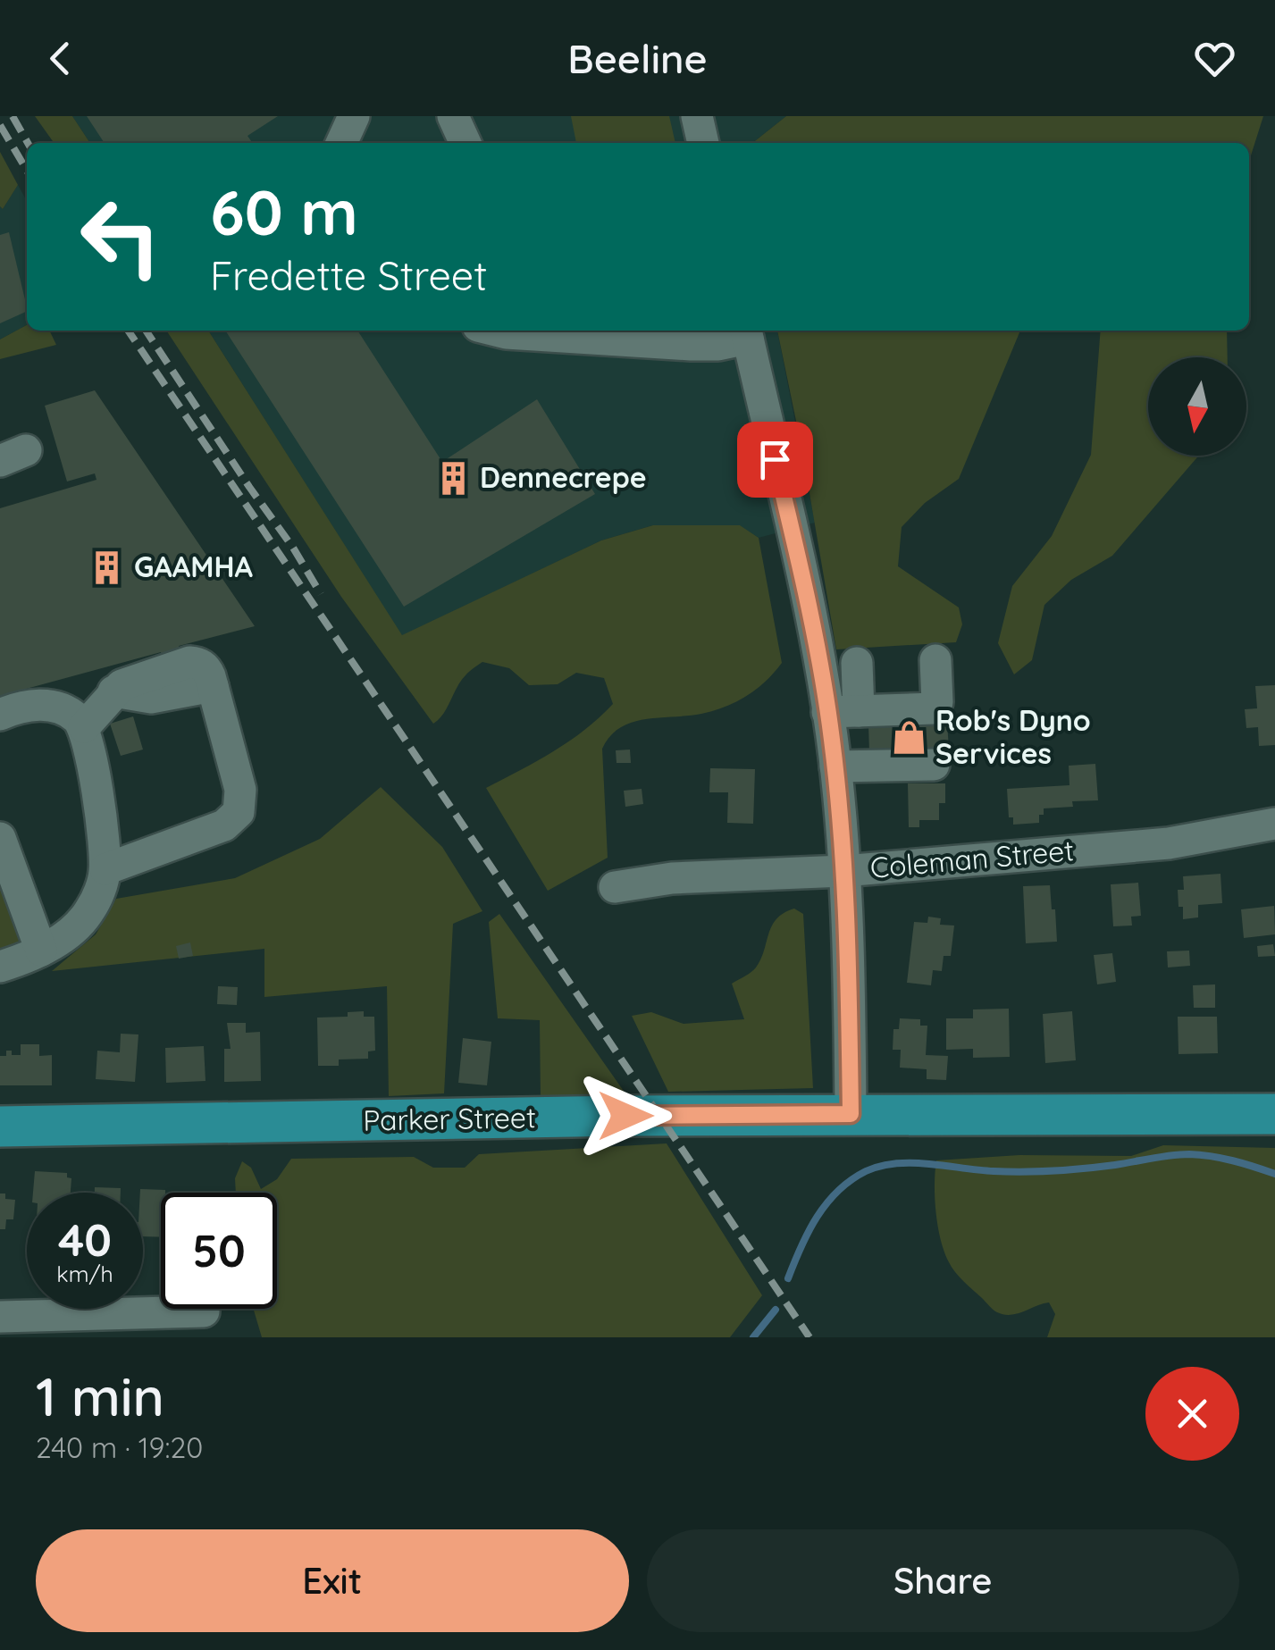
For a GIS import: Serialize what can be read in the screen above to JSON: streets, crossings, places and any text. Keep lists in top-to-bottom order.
{
  "streets": {
    "main road": ["Parker Street"],
    "street": ["Coleman Street"]
  },
  "places": {
    "building": ["Dennecrepe", "GAAMHA"],
    "shop": ["Rob's Dyno Services"]
  },
  "north": "bottom",
  "page": {
    "header": "Beeline",
    "turn": ["60 m", "Fredette Street"],
    "speed": "40 km/h",
    "limit": "50",
    "heading": ["1 min", "240 m · 19:20"],
    "buttons": ["Exit", "Share"]
  }
}
